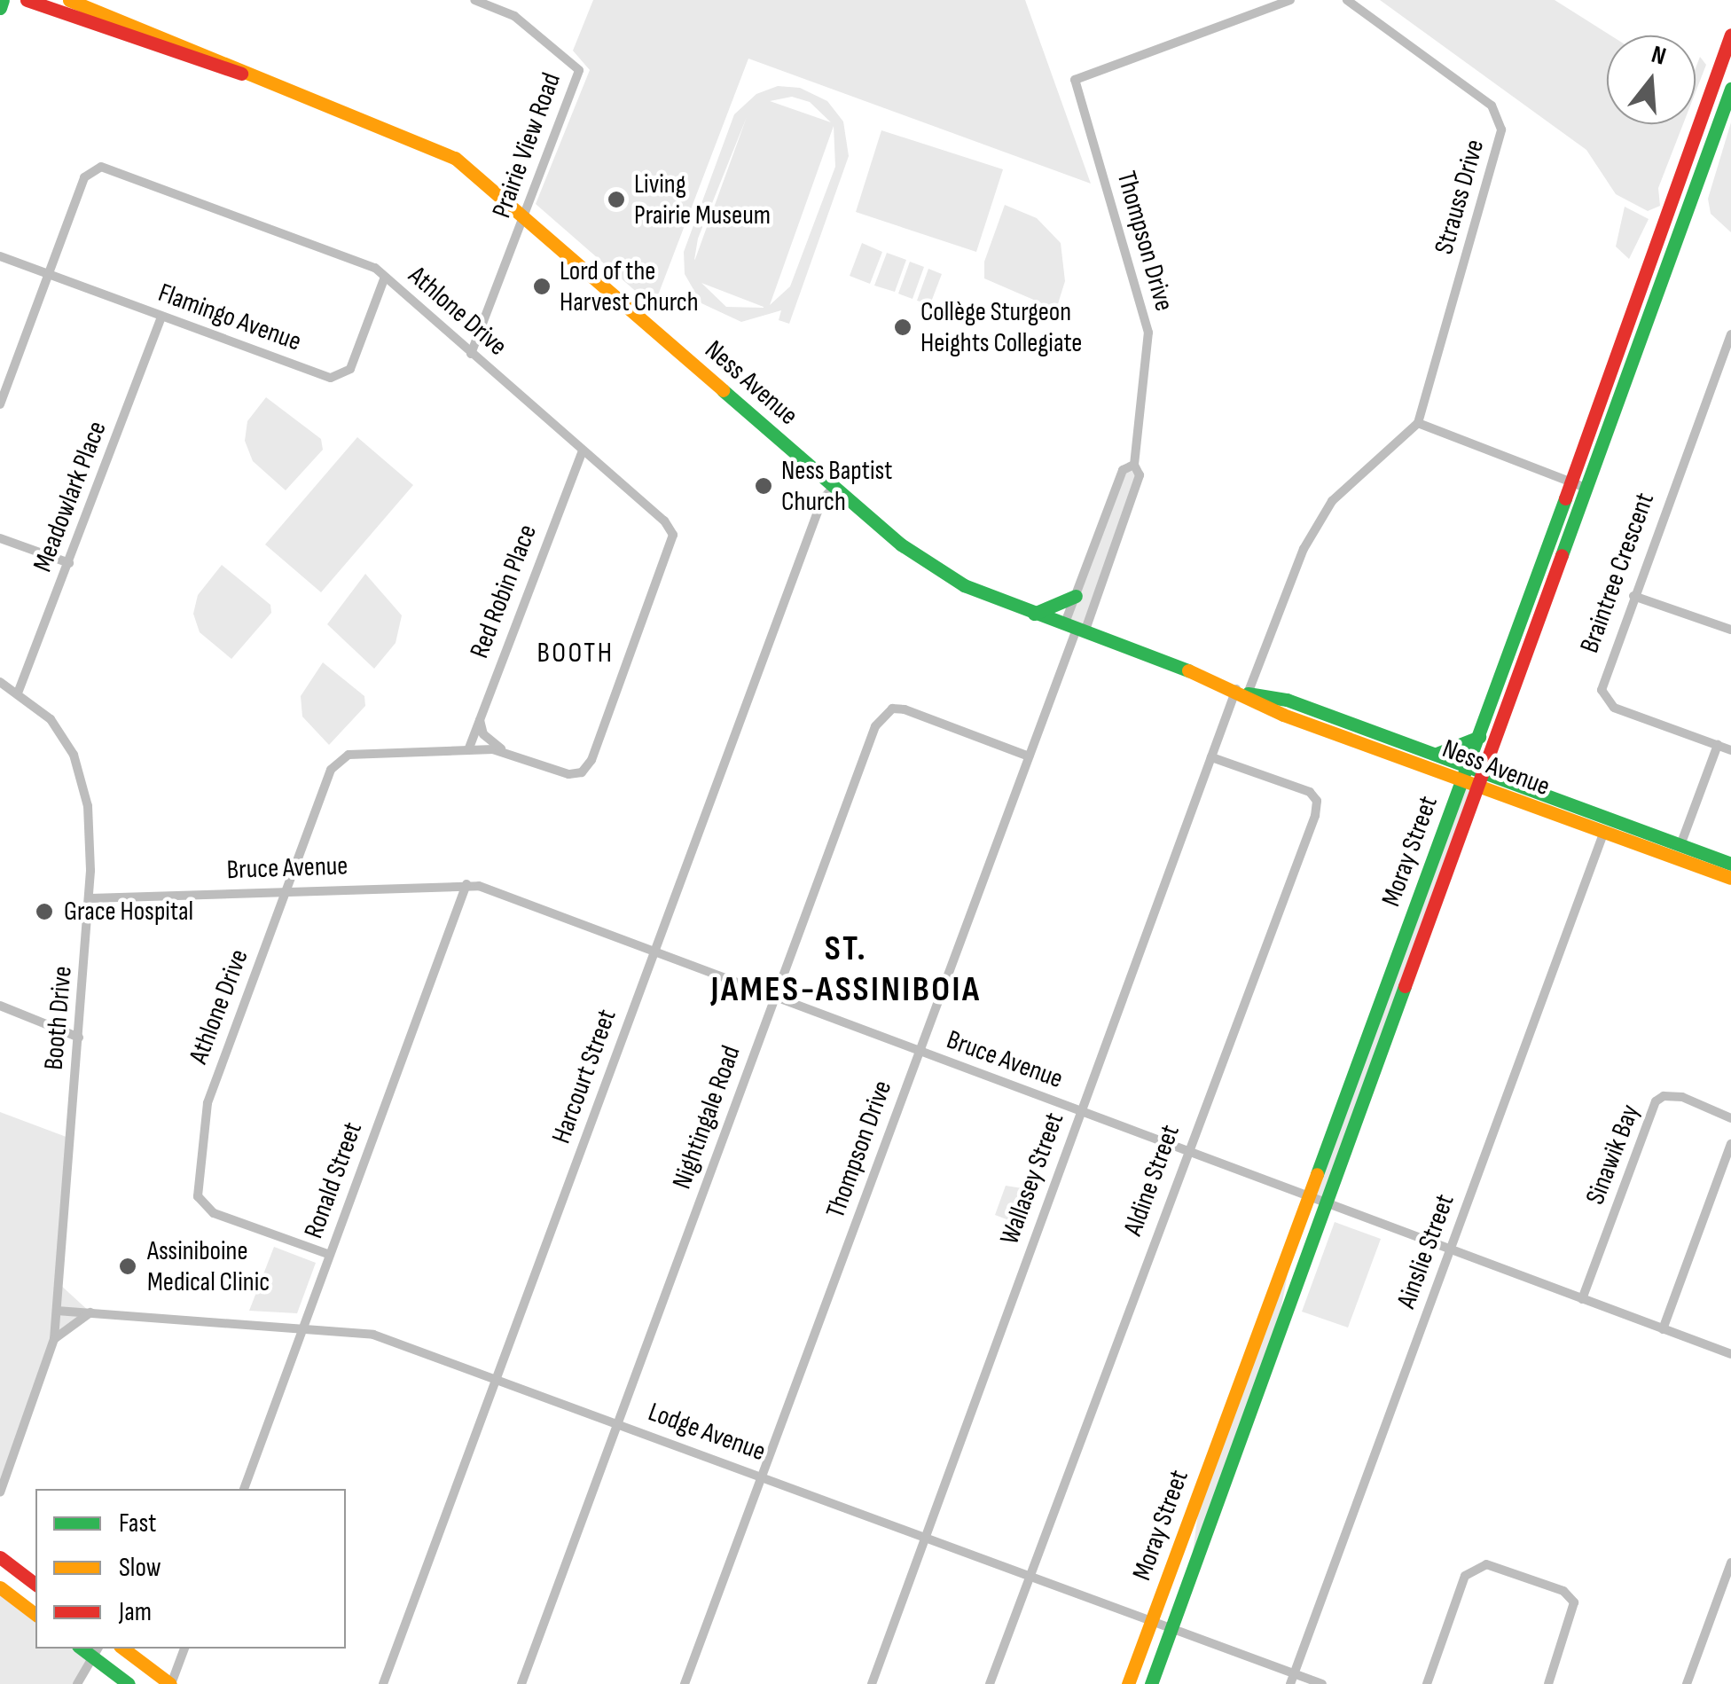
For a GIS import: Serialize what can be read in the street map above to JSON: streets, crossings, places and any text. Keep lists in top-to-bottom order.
{
  "streets": {
    "main road": ["Ness Avenue", "Moray Street"],
    "street": [
      "Prairie View Road",
      "Strauss Drive",
      "Thompson Drive",
      "Athlone Drive",
      "Flamingo Avenue",
      "Meadowlark Place",
      "Braintree Crescent",
      "Red Robin Place",
      "Bruce Avenue",
      "Booth Drive",
      "Harcourt Street",
      "Nightingale Road",
      "Sinawik Bay",
      "Wallasey Street",
      "Ronald Street",
      "Aldine Street",
      "Ainslie Street",
      "Lodge Avenue"
    ]
  },
  "crossings": [
    ["Prairie View Road", "Athlone Drive"],
    ["Prairie View Road", "Ness Avenue"],
    ["Thompson Drive", "Ness Avenue"],
    ["Thompson Drive", "Bruce Avenue"],
    ["Thompson Drive", "Nightingale Road"],
    ["Thompson Drive", "Lodge Avenue"],
    ["Athlone Drive", "Flamingo Avenue"],
    ["Athlone Drive", "Red Robin Place"],
    ["Athlone Drive", "Bruce Avenue"],
    ["Athlone Drive", "Ronald Street"],
    ["Flamingo Avenue", "Meadowlark Place"],
    ["Ness Avenue", "Moray Street"],
    ["Ness Avenue", "Harcourt Street"],
    ["Ness Avenue", "Wallasey Street"],
    ["Ness Avenue", "Ainslie Street"],
    ["Meadowlark Place", "Booth Drive"],
    ["Moray Street", "Bruce Avenue"],
    ["Moray Street", "Lodge Avenue"],
    ["Bruce Avenue", "Booth Drive"],
    ["Bruce Avenue", "Harcourt Street"],
    ["Bruce Avenue", "Nightingale Road"],
    ["Bruce Avenue", "Sinawik Bay"],
    ["Bruce Avenue", "Wallasey Street"],
    ["Bruce Avenue", "Ronald Street"],
    ["Bruce Avenue", "Aldine Street"],
    ["Bruce Avenue", "Ainslie Street"],
    ["Booth Drive", "Lodge Avenue"],
    ["Harcourt Street", "Lodge Avenue"],
    ["Nightingale Road", "Lodge Avenue"],
    ["Wallasey Street", "Aldine Street"],
    ["Wallasey Street", "Lodge Avenue"],
    ["Ronald Street", "Lodge Avenue"],
    ["Aldine Street", "Lodge Avenue"],
    ["Ainslie Street", "Lodge Avenue"]
  ],
  "districts": ["BOOTH", "ST. JAMES-ASSINIBOIA"],
  "places": [
    "Living Prairie Museum",
    "Lord of the Harvest Church",
    "Collège Sturgeon Heights Collegiate",
    "Ness Baptist Church",
    "Grace Hospital",
    "Assiniboine Medical Clinic"
  ],
  "legend": ["Fast", "Slow", "Jam"],
  "north": "top"
}
